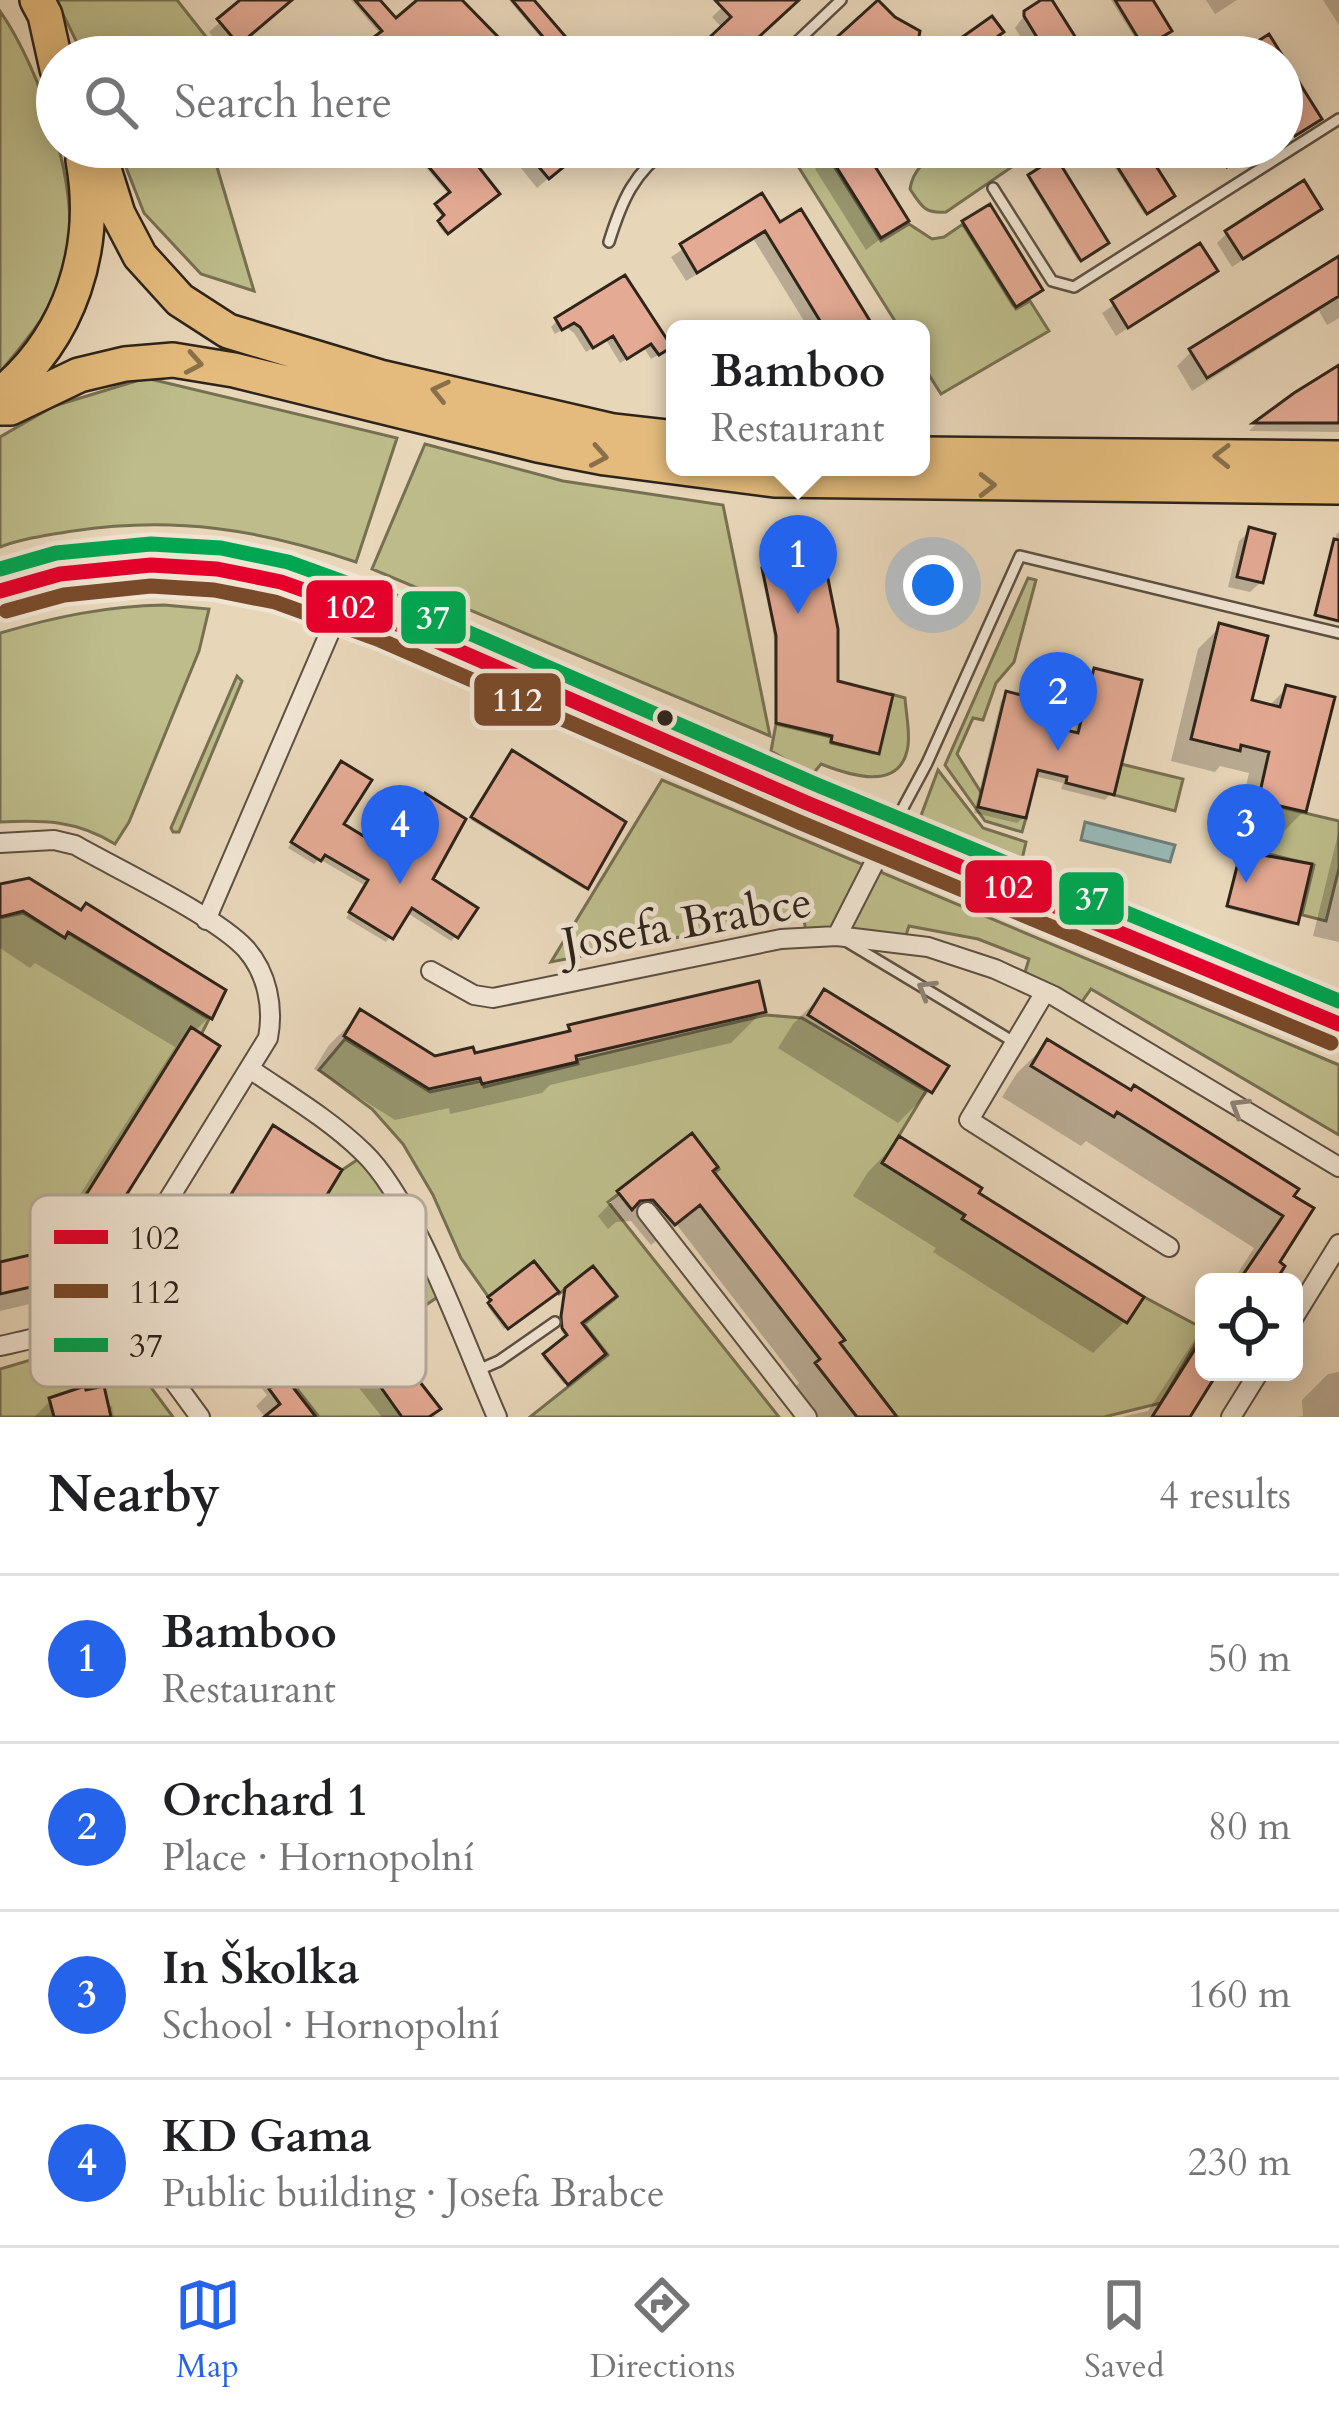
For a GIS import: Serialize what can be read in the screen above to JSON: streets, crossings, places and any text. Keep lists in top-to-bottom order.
{
  "streets": {
    "street": ["Josefa Brabce"]
  },
  "lines": ["transit line 37", "transit line 102", "transit line 112"],
  "legend": ["102", "112", "37"],
  "page": {
    "search": "Search here",
    "popup": ["Bamboo", "Restaurant"],
    "pins": [
      "1",
      "2",
      "3",
      "4"
    ],
    "heading": ["Nearby", "4 results"],
    "list": [
      {
        "mark": "1",
        "name": "Bamboo",
        "note": "Restaurant",
        "value": "50 m"
      },
      {
        "mark": "2",
        "name": "Orchard 1",
        "note": "Place · Hornopolní",
        "value": "80 m"
      },
      {
        "mark": "3",
        "name": "In Školka",
        "note": "School · Hornopolní",
        "value": "160 m"
      },
      {
        "mark": "4",
        "name": "KD Gama",
        "note": "Public building · Josefa Brabce",
        "value": "230 m"
      }
    ],
    "nav": ["Map", "Directions", "Saved"]
  }
}
